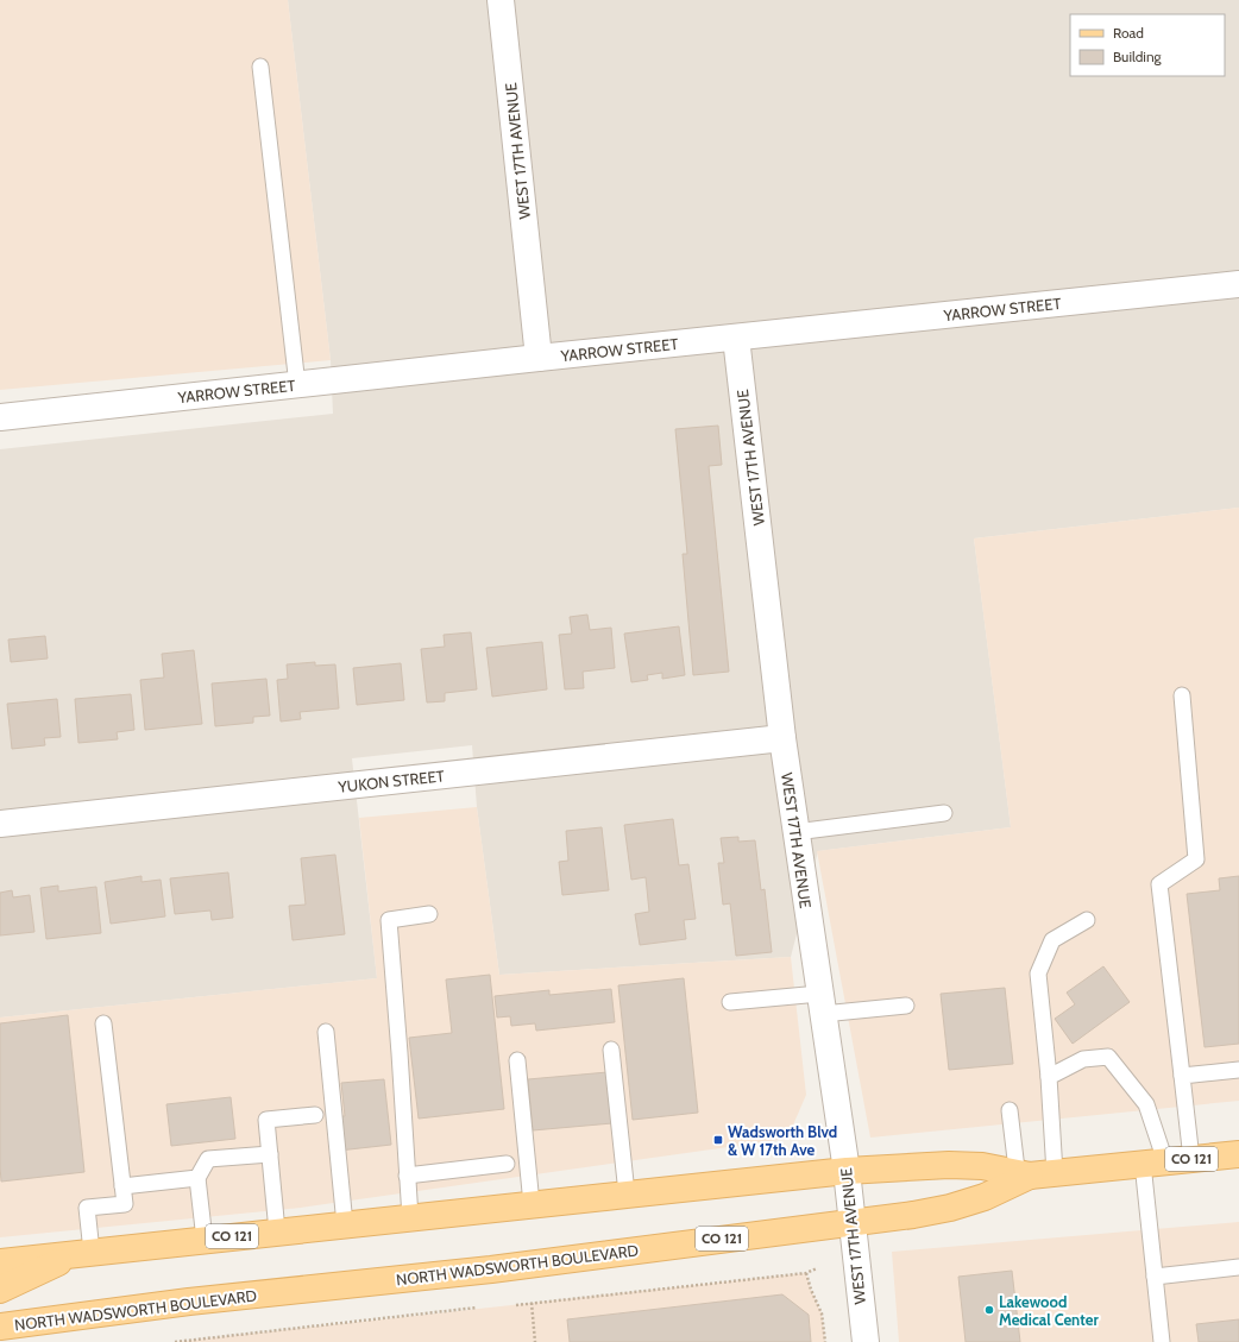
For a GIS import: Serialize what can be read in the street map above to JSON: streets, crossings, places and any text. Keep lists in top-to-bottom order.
{
  "streets": {
    "main road": ["CO 121", "NORTH WADSWORTH BOULEVARD"],
    "street": ["WEST 17TH AVENUE", "YARROW STREET", "YUKON STREET"]
  },
  "crossings": [
    ["WEST 17TH AVENUE", "YARROW STREET"],
    ["WEST 17TH AVENUE", "YUKON STREET"],
    ["WEST 17TH AVENUE", "NORTH WADSWORTH BOULEVARD"]
  ],
  "places": {
    "transit": ["Wadsworth Blvd & W 17th Ave"],
    "other": ["Lakewood Medical Center"]
  },
  "legend": ["Road", "Building"]
}
